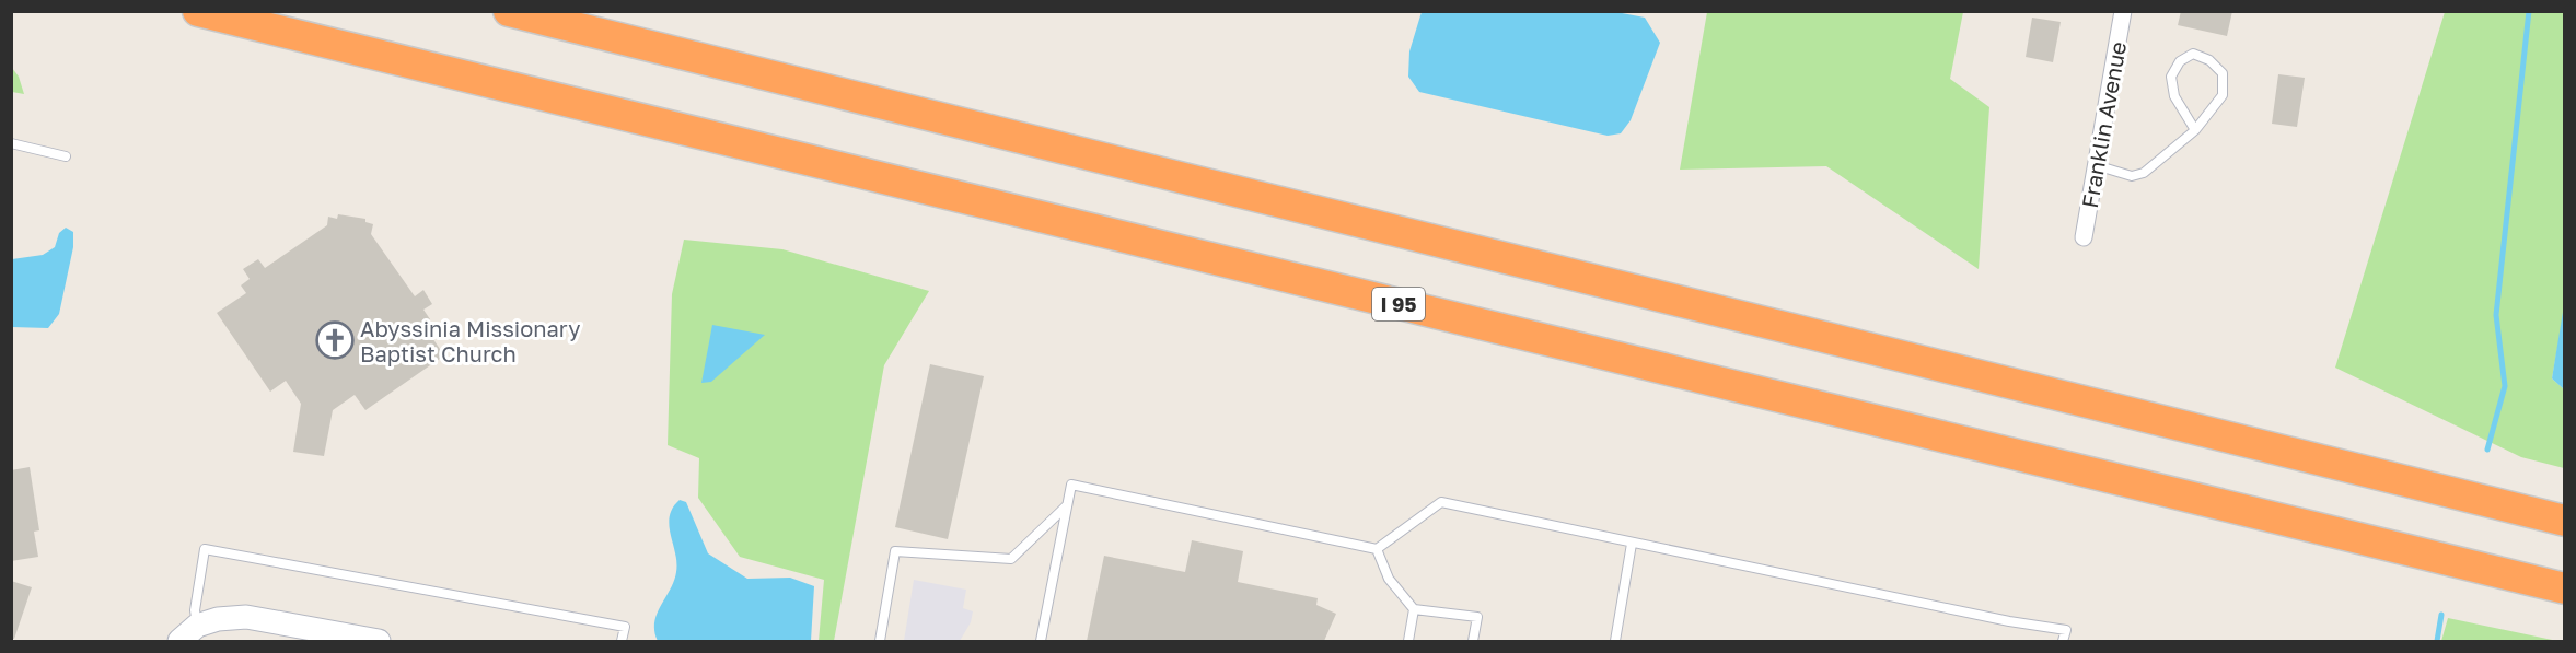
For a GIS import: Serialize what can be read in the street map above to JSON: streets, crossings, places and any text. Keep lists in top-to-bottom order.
{
  "streets": {
    "highway": ["I 95"],
    "street": ["Franklin Avenue"]
  },
  "places": {
    "church": ["Abyssinia Missionary Baptist Church"]
  }
}
